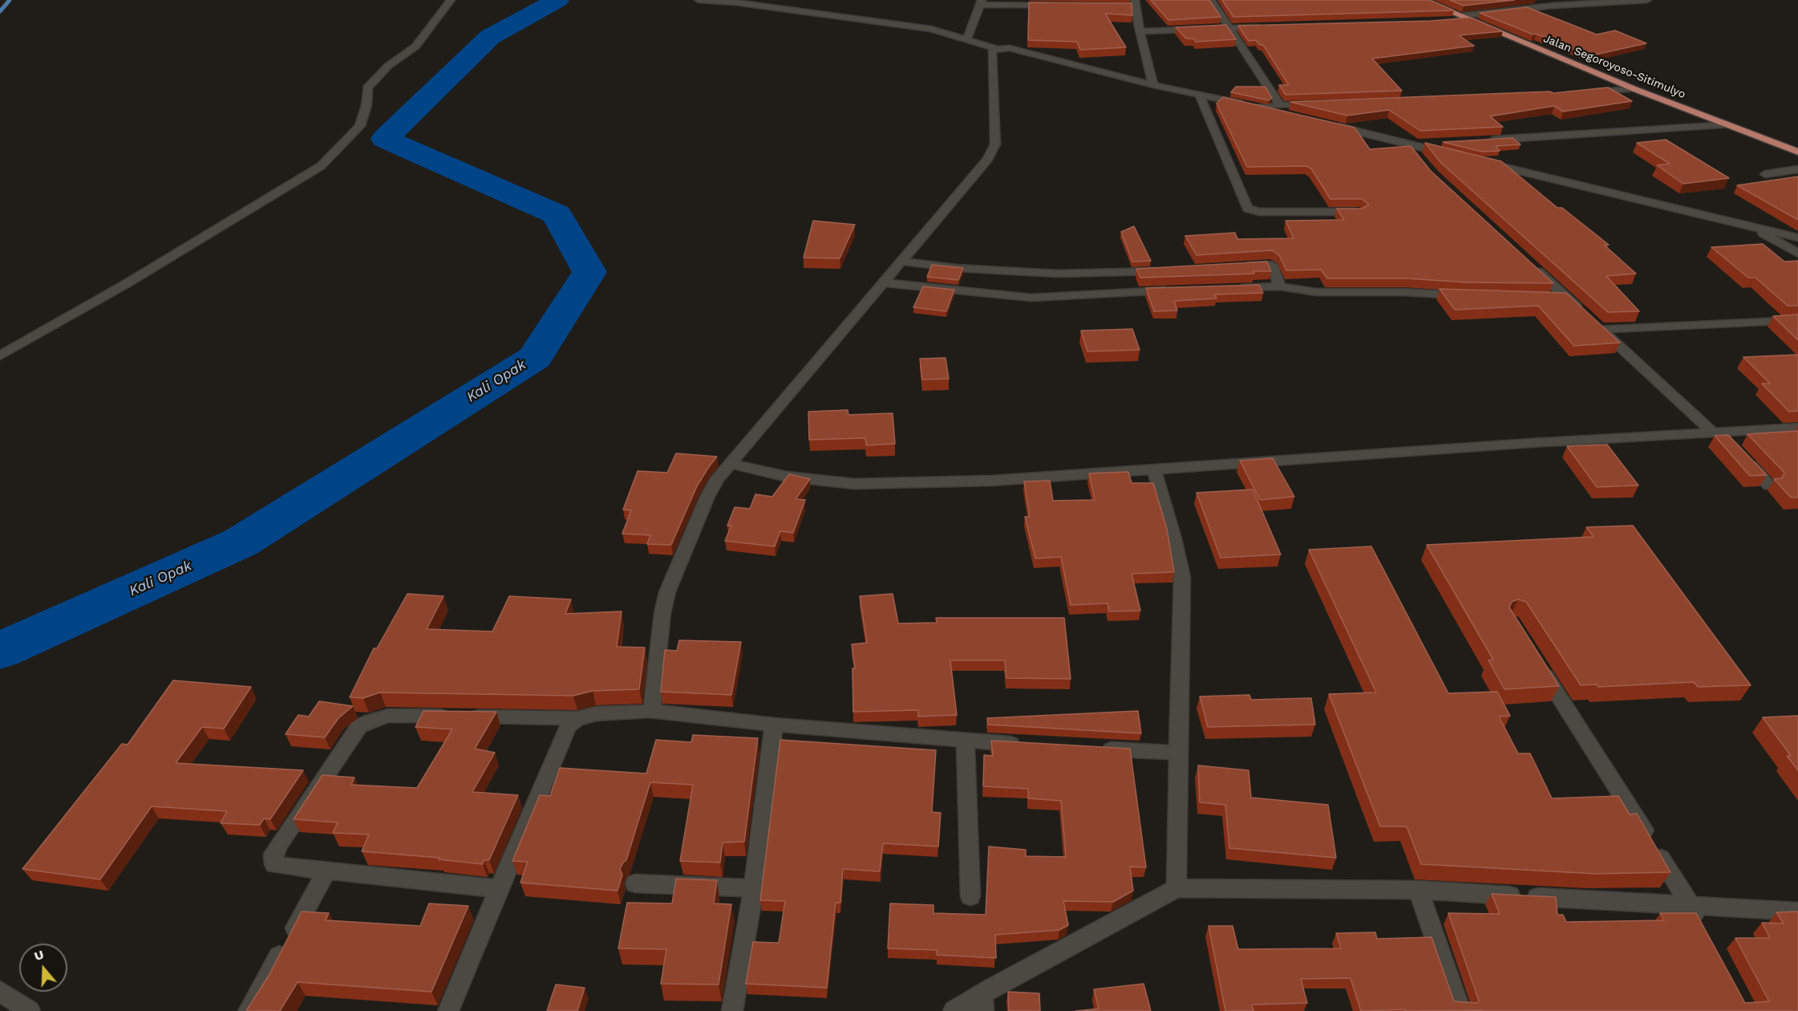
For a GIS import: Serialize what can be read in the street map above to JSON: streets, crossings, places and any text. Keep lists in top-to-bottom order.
{
  "streets": {
    "main road": ["Jalan Segoroyoso-Sitimulyo"]
  },
  "water": ["Kali Opak"],
  "north": "top"
}
